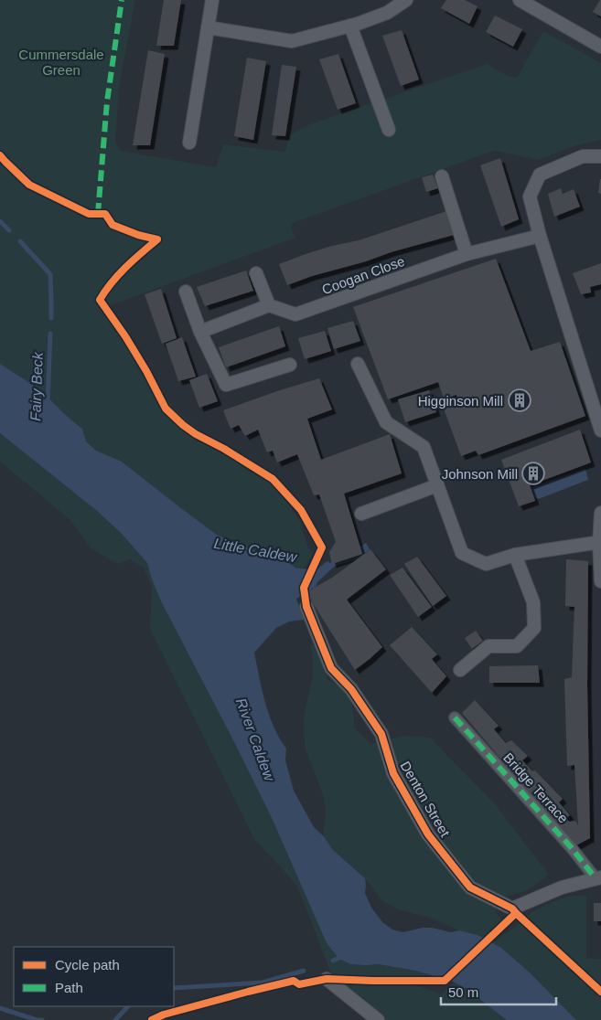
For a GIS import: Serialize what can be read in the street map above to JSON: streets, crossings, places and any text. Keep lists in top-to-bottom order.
{
  "streets": {
    "street": ["Coogan Close", "Bridge Terrace", "Denton Street"]
  },
  "crossings": [
    ["Bridge Terrace", "Denton Street"]
  ],
  "water": ["Fairy Beck", "Little Caldew", "River Caldew"],
  "parks": ["Cummersdale Green"],
  "places": {
    "building": ["Higginson Mill", "Johnson Mill"]
  },
  "legend": ["Cycle path", "Path"],
  "scale_bar": "50 m"
}
